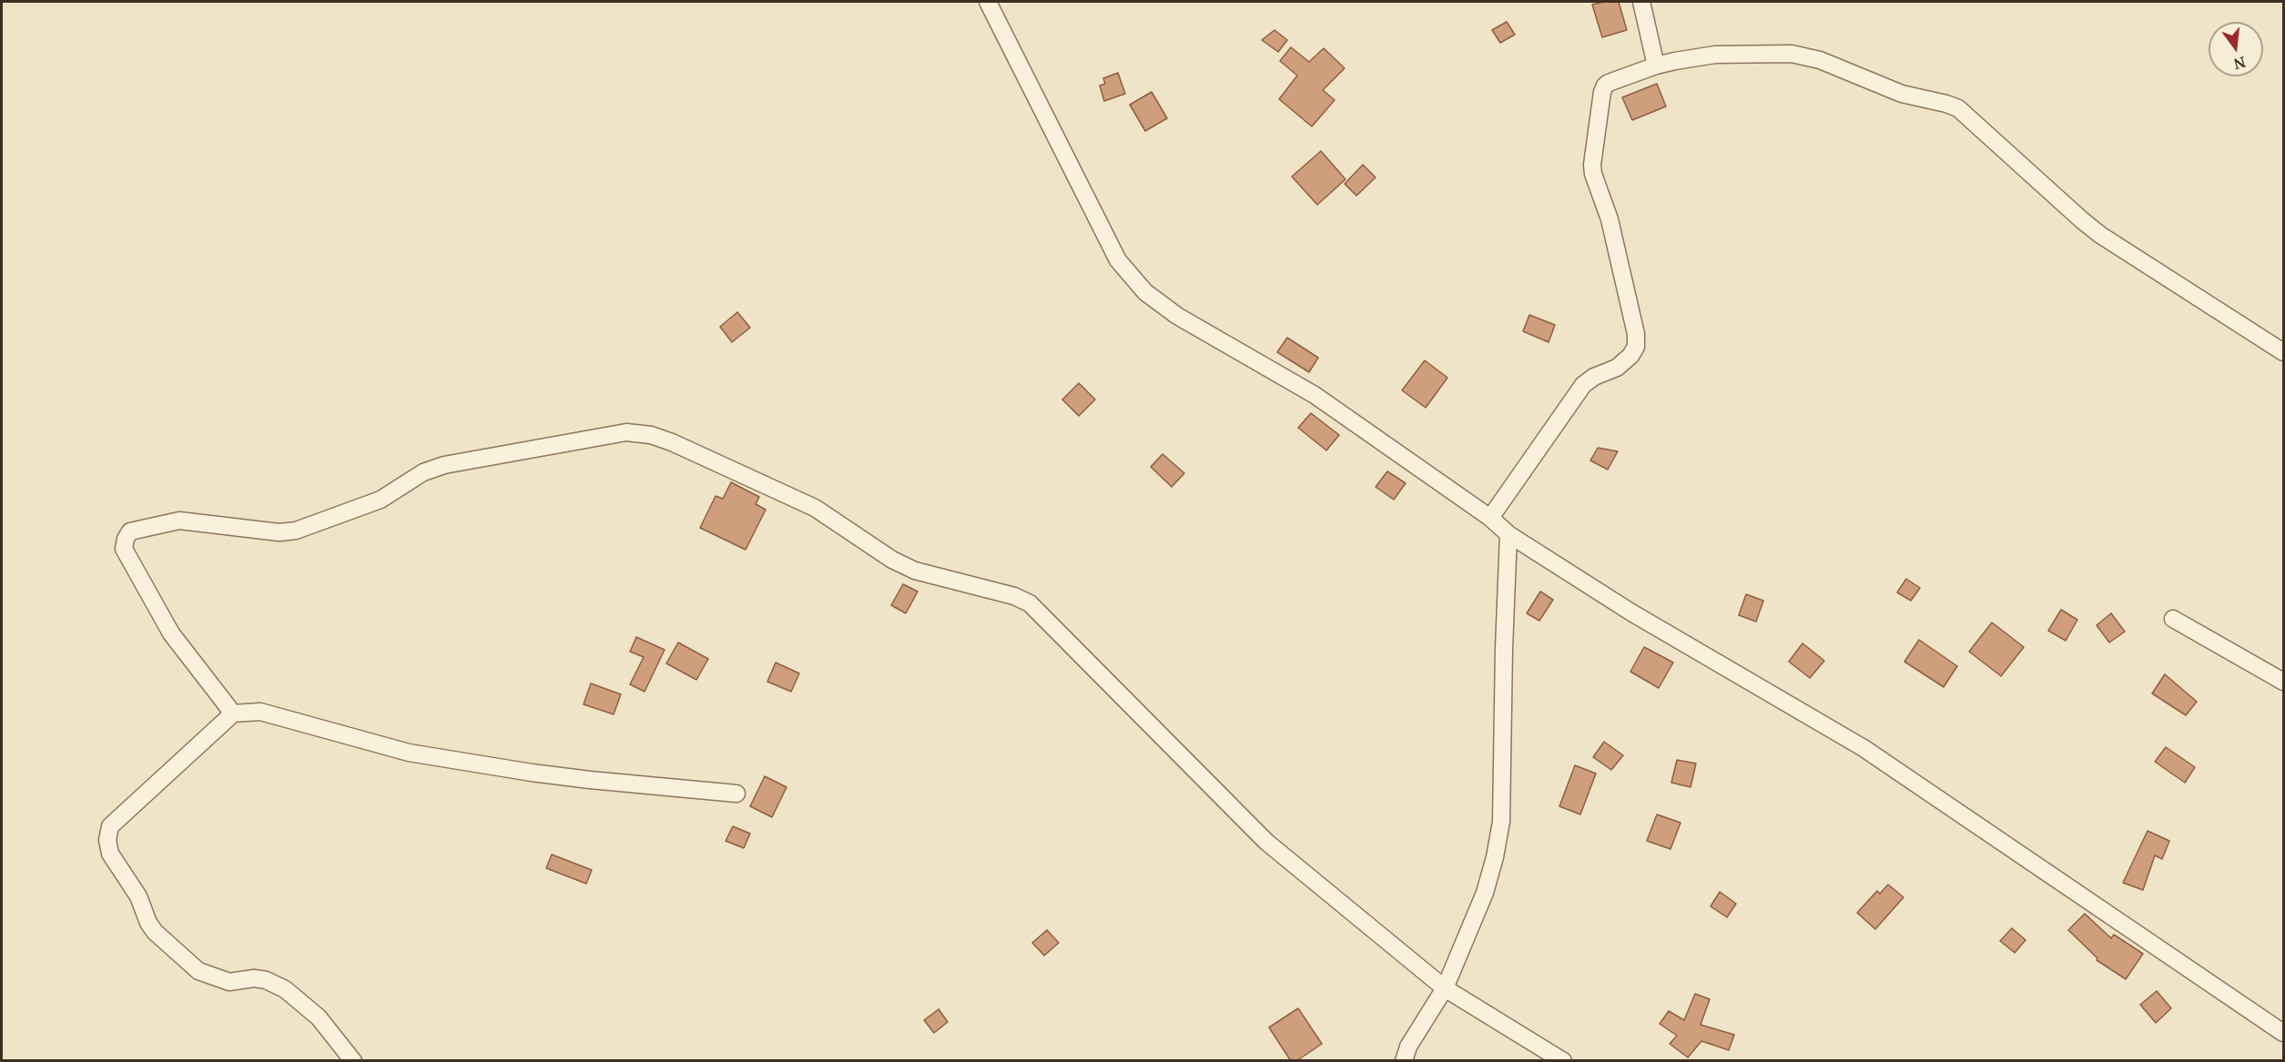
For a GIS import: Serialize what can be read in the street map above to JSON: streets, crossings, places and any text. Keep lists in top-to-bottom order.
{
  "north": "bottom"
}
